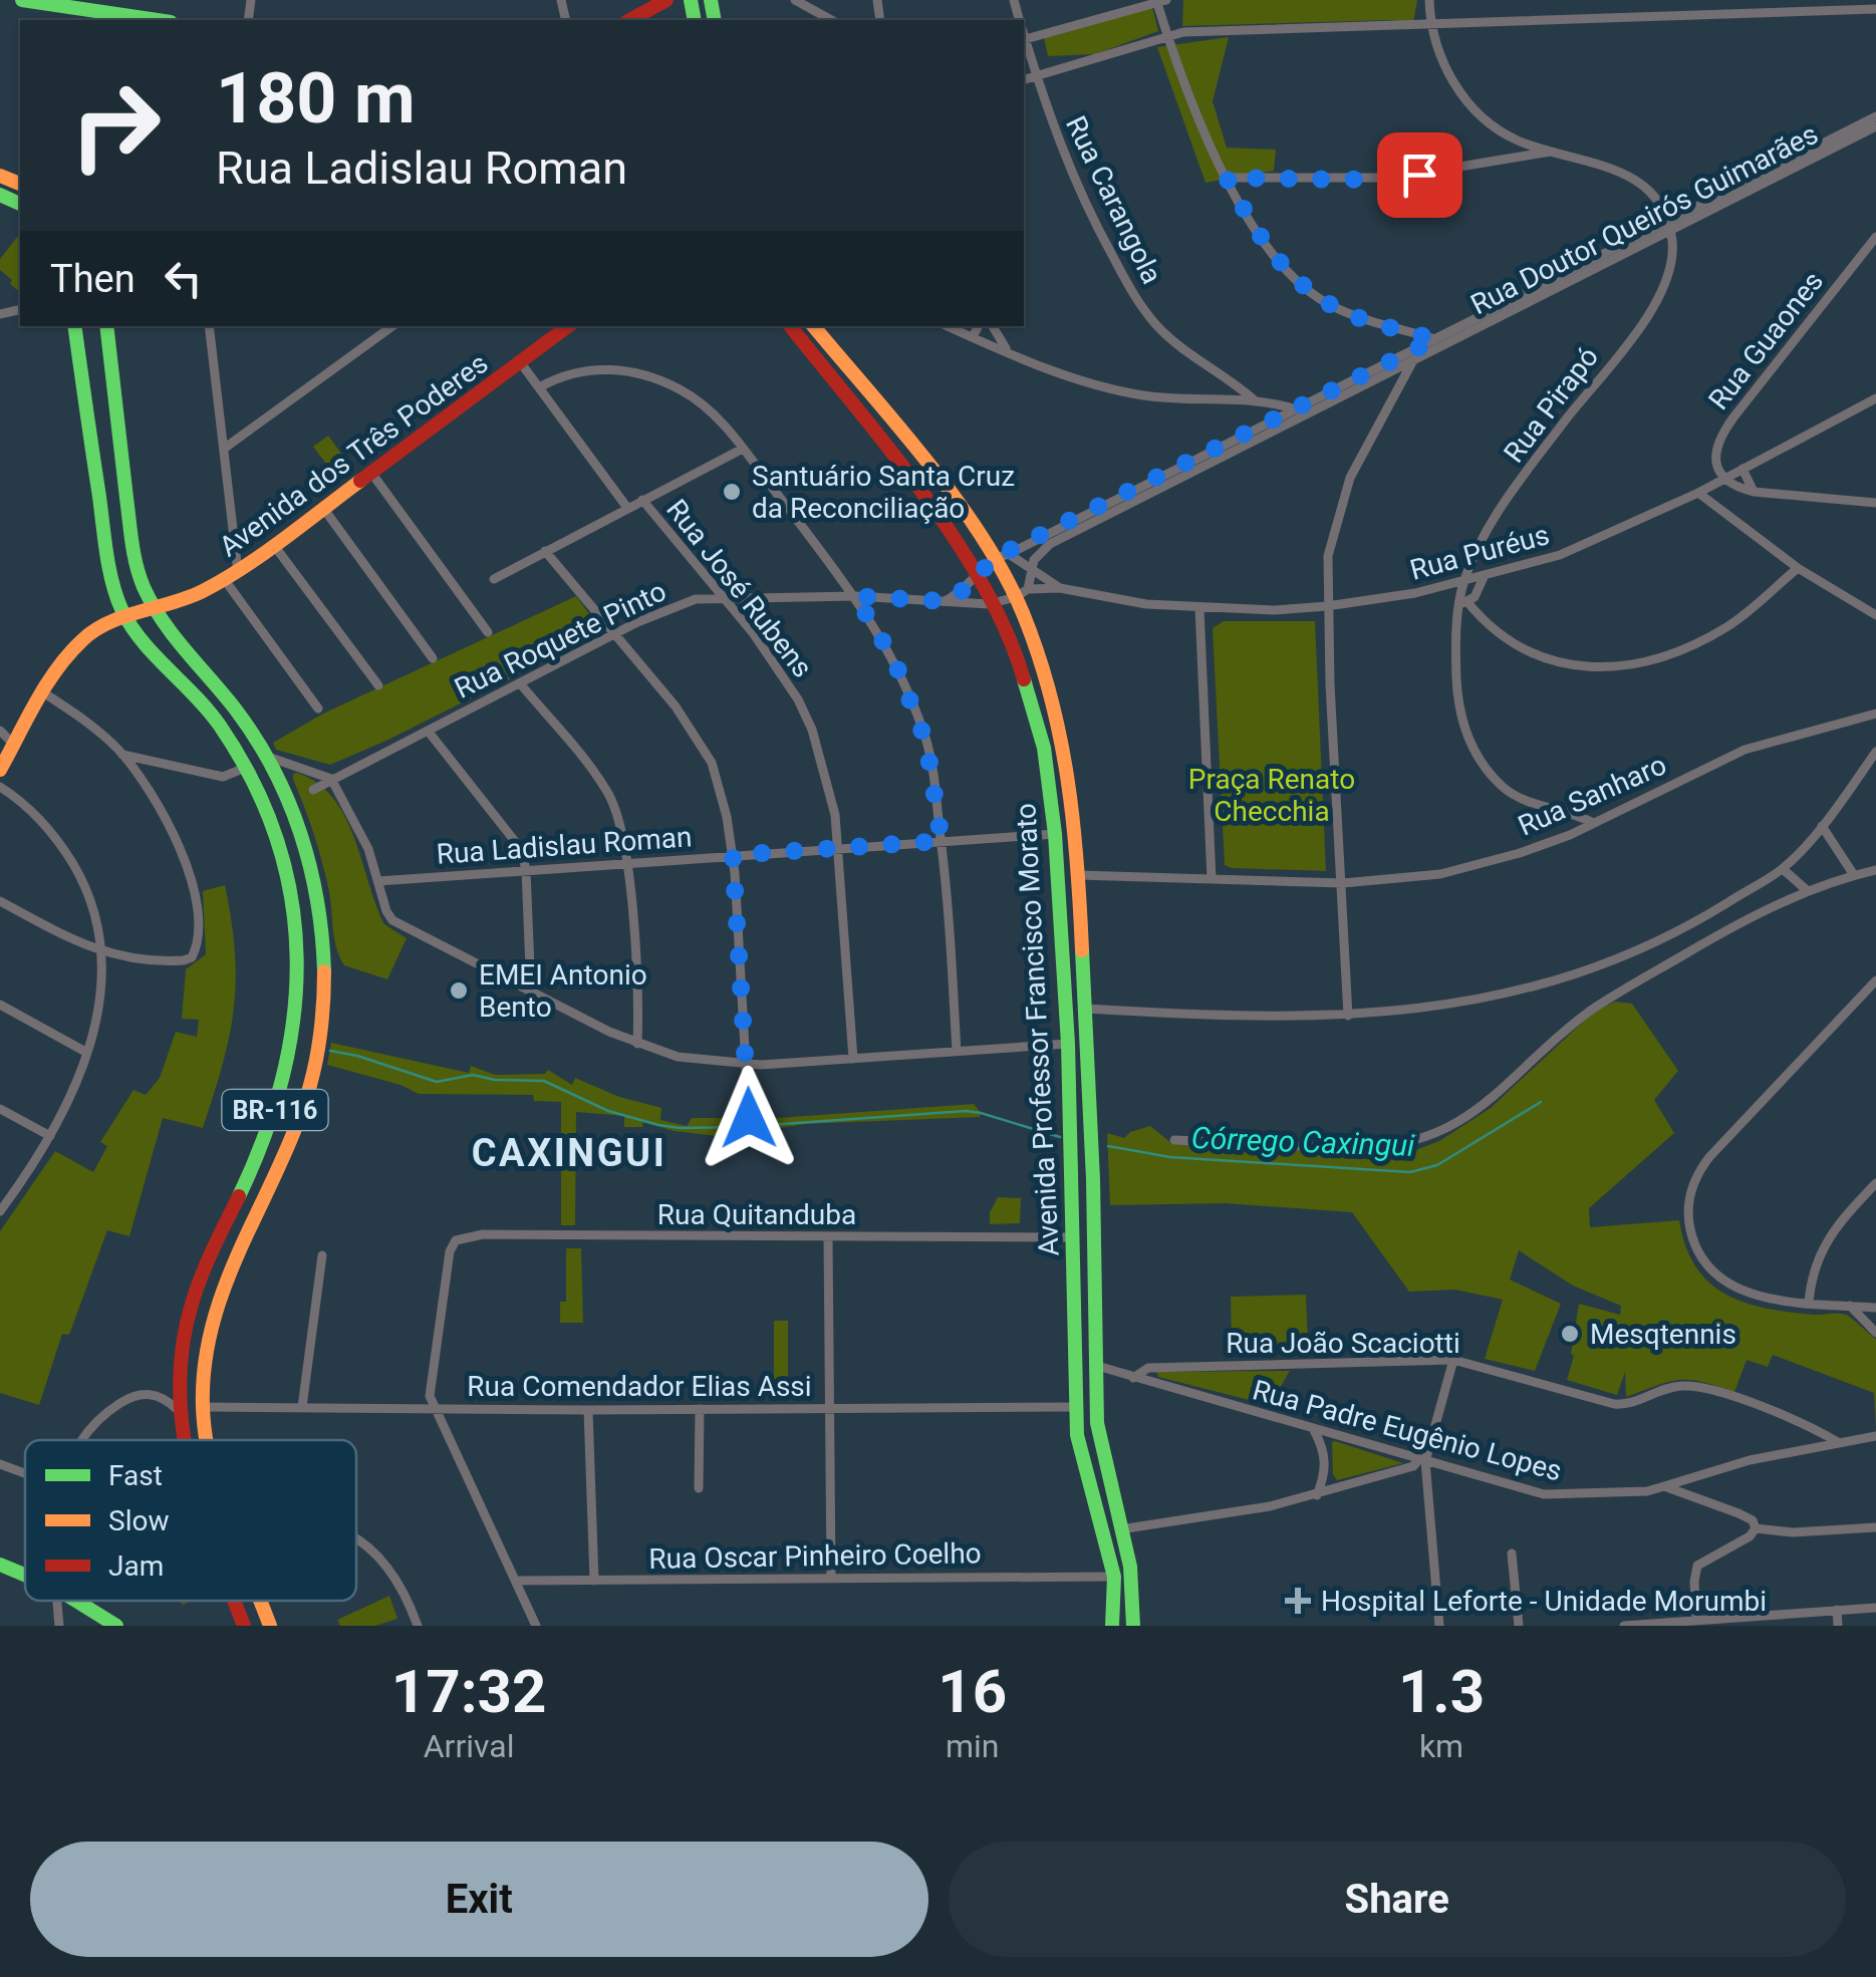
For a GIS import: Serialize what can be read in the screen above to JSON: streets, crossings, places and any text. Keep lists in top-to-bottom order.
{
  "streets": {
    "main road": ["Avenida dos Três Poderes", "Avenida Professor Francisco Morato", "BR-116"],
    "street": [
      "Rua Carangola",
      "Rua Doutor Queirós Guimarães",
      "Rua Guaones",
      "Rua Pirapó",
      "Rua Puréus",
      "Rua José Rubens",
      "Rua Roquete Pinto",
      "Rua Sanharo",
      "Rua Ladislau Roman",
      "Rua Quitanduba",
      "Rua João Scaciotti",
      "Rua Comendador Elias Assi",
      "Rua Padre Eugênio Lopes",
      "Rua Oscar Pinheiro Coelho"
    ]
  },
  "crossings": [
    ["Rua Carangola", "Rua Doutor Queirós Guimarães"],
    ["Rua Doutor Queirós Guimarães", "Rua Pirapó"],
    ["Rua Doutor Queirós Guimarães", "Rua Puréus"],
    ["Rua Doutor Queirós Guimarães", "Avenida Professor Francisco Morato"],
    ["Rua Guaones", "Rua Puréus"],
    ["Rua Pirapó", "Rua Puréus"],
    ["Rua Pirapó", "Rua Sanharo"],
    ["Avenida dos Três Poderes", "BR-116"],
    ["Rua Puréus", "Rua Roquete Pinto"],
    ["Rua Puréus", "Avenida Professor Francisco Morato"],
    ["Rua José Rubens", "Rua Roquete Pinto"],
    ["Rua José Rubens", "Rua Ladislau Roman"],
    ["Rua Roquete Pinto", "Avenida Professor Francisco Morato"],
    ["Rua Sanharo", "Avenida Professor Francisco Morato"],
    ["Rua Ladislau Roman", "Avenida Professor Francisco Morato"],
    ["Avenida Professor Francisco Morato", "Rua Quitanduba"],
    ["Avenida Professor Francisco Morato", "Rua Comendador Elias Assi"],
    ["Avenida Professor Francisco Morato", "Rua Padre Eugênio Lopes"],
    ["Avenida Professor Francisco Morato", "Rua Oscar Pinheiro Coelho"],
    ["BR-116", "Rua Comendador Elias Assi"],
    ["Rua Quitanduba", "Rua Comendador Elias Assi"],
    ["Rua João Scaciotti", "Rua Padre Eugênio Lopes"]
  ],
  "districts": ["CAXINGUI"],
  "water": ["Córrego Caxingui"],
  "parks": ["Praça Renato Checchia"],
  "places": {
    "other": ["Santuário Santa Cruz da Reconciliação", "EMEI Antonio Bento", "Mesqtennis"],
    "health": ["Hospital Leforte - Unidade Morumbi"]
  },
  "legend": ["Fast", "Slow", "Jam"],
  "page": {
    "turn": ["180 m", "Rua Ladislau Roman"],
    "then": "Then",
    "eta": [
      "17:32",
      "Arrival",
      "16",
      "min",
      "1.3",
      "km"
    ],
    "buttons": ["Exit", "Share"]
  }
}
